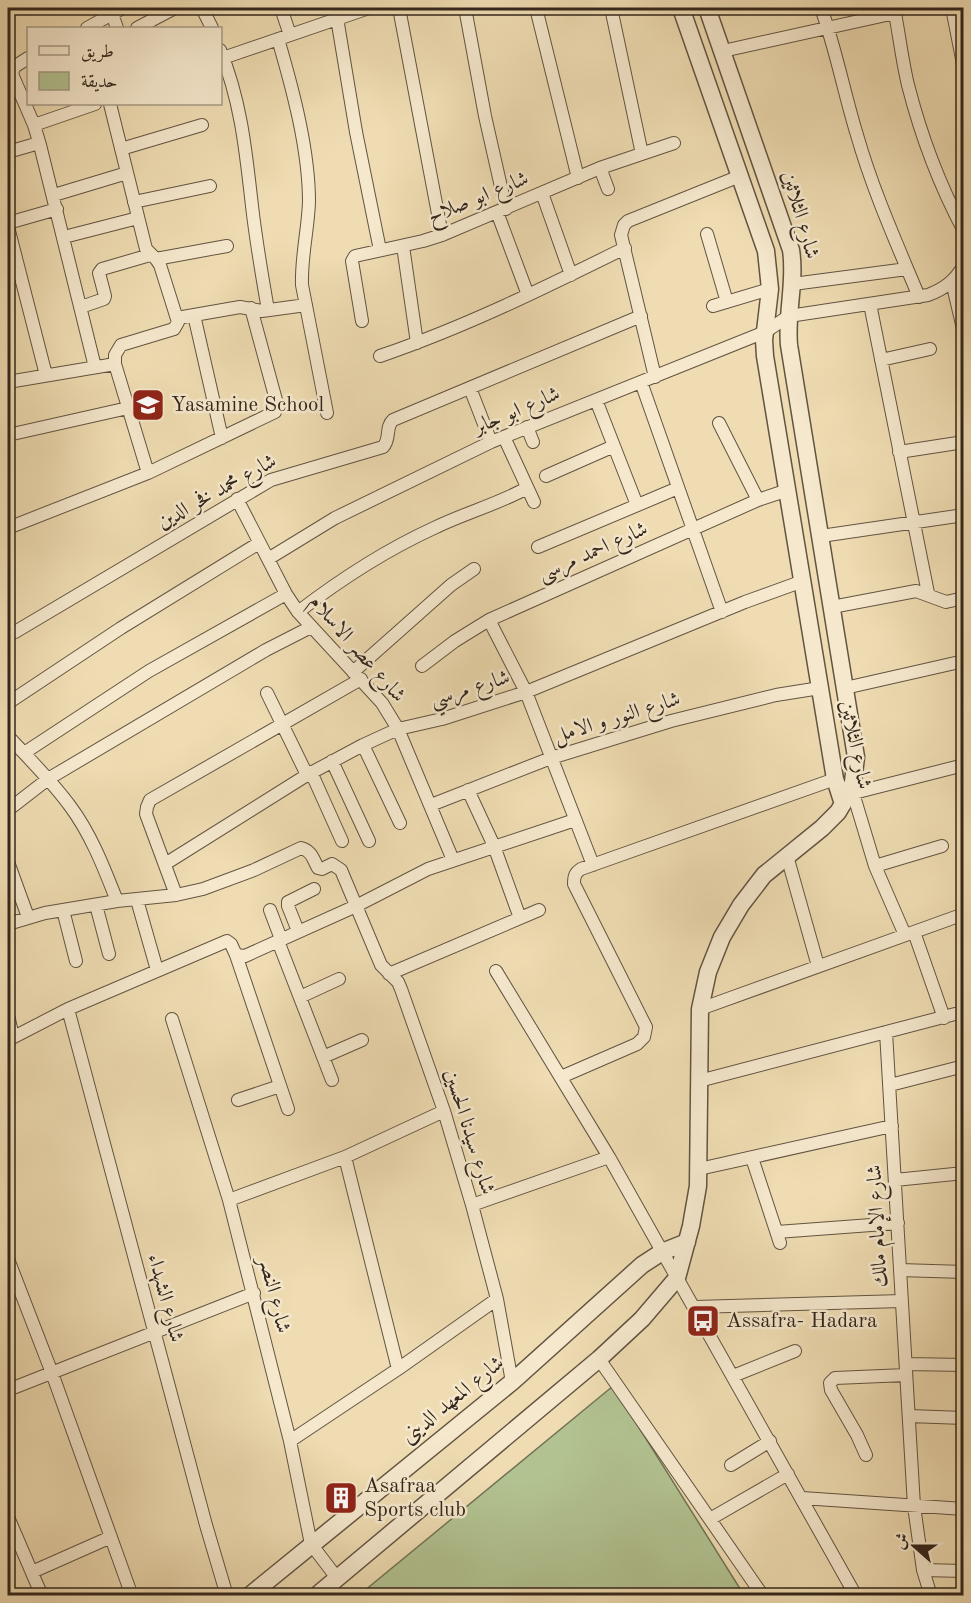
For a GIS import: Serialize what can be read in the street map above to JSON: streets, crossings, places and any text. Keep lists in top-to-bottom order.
{
  "streets": {
    "street": [
      "شارع ابو صلاح",
      "شارع الثلاثين",
      "شارع ابو جابر",
      "شارع محمد فخر الدين",
      "شارع احمد مرسى",
      "شارع عصر الاسلام",
      "شارع مرسي",
      "شارع النور و الامل",
      "شارع سيدنا الحسين",
      "شارع الإمام مالك",
      "شارع النصر",
      "شارع الشهداء",
      "شارع المعهد الدينى"
    ]
  },
  "crossings": [
    ["شارع الثلاثين", "شارع ابو جابر"],
    ["شارع الثلاثين", "شارع احمد مرسى"],
    ["شارع الثلاثين", "شارع مرسي"],
    ["شارع الثلاثين", "شارع النور و الامل"],
    ["شارع ابو جابر", "شارع عصر الاسلام"],
    ["شارع محمد فخر الدين", "شارع عصر الاسلام"],
    ["شارع عصر الاسلام", "شارع مرسي"],
    ["شارع عصر الاسلام", "شارع النور و الامل"],
    ["شارع سيدنا الحسين", "شارع المعهد الدينى"],
    ["شارع النصر", "شارع المعهد الدينى"]
  ],
  "places": {
    "school or university": ["Yasamine School"],
    "bus stop": ["Assafra- Hadara"],
    "building": ["Asafraa Sports club"]
  },
  "legend": ["طريق", "حديقة"],
  "north": "left"
}
